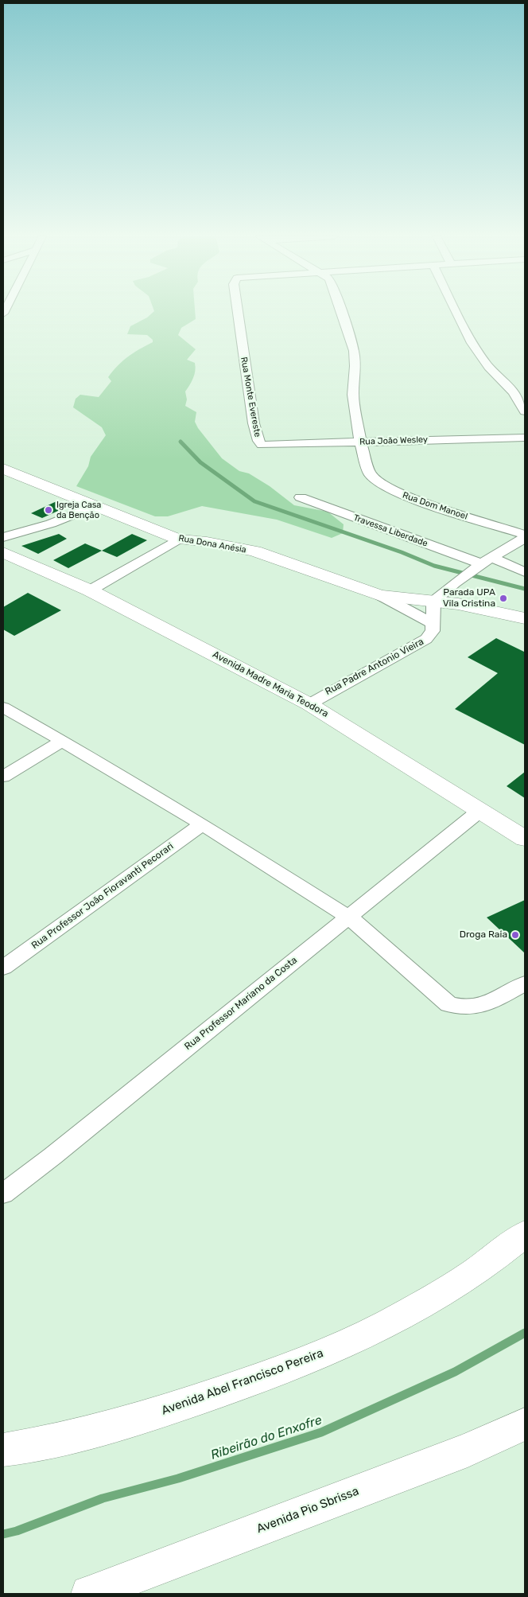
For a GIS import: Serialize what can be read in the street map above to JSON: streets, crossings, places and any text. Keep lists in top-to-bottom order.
{
  "streets": {
    "street": [
      "Rua Monte Evereste",
      "Rua João Wesley",
      "Rua Dom Manoel",
      "Travessa Liberdade",
      "Rua Dona Anésia",
      "Rua Padre Antonio Vieira",
      "Avenida Madre Maria Teodora",
      "Rua Professor João Fioravanti Pecorari",
      "Rua Professor Mariano da Costa",
      "Avenida Abel Francisco Pereira",
      "Avenida Pio Sbrissa"
    ]
  },
  "crossings": [
    ["Rua Monte Evereste", "Rua João Wesley"],
    ["Rua João Wesley", "Rua Dom Manoel"],
    ["Rua Dona Anésia", "Rua Padre Antonio Vieira"],
    ["Rua Padre Antonio Vieira", "Avenida Madre Maria Teodora"],
    ["Avenida Madre Maria Teodora", "Rua Professor Mariano da Costa"]
  ],
  "water": ["Ribeirão do Enxofre"],
  "places": ["Igreja Casa da Benção", "Parada UPA Vila Cristina", "Droga Raia"]
}
